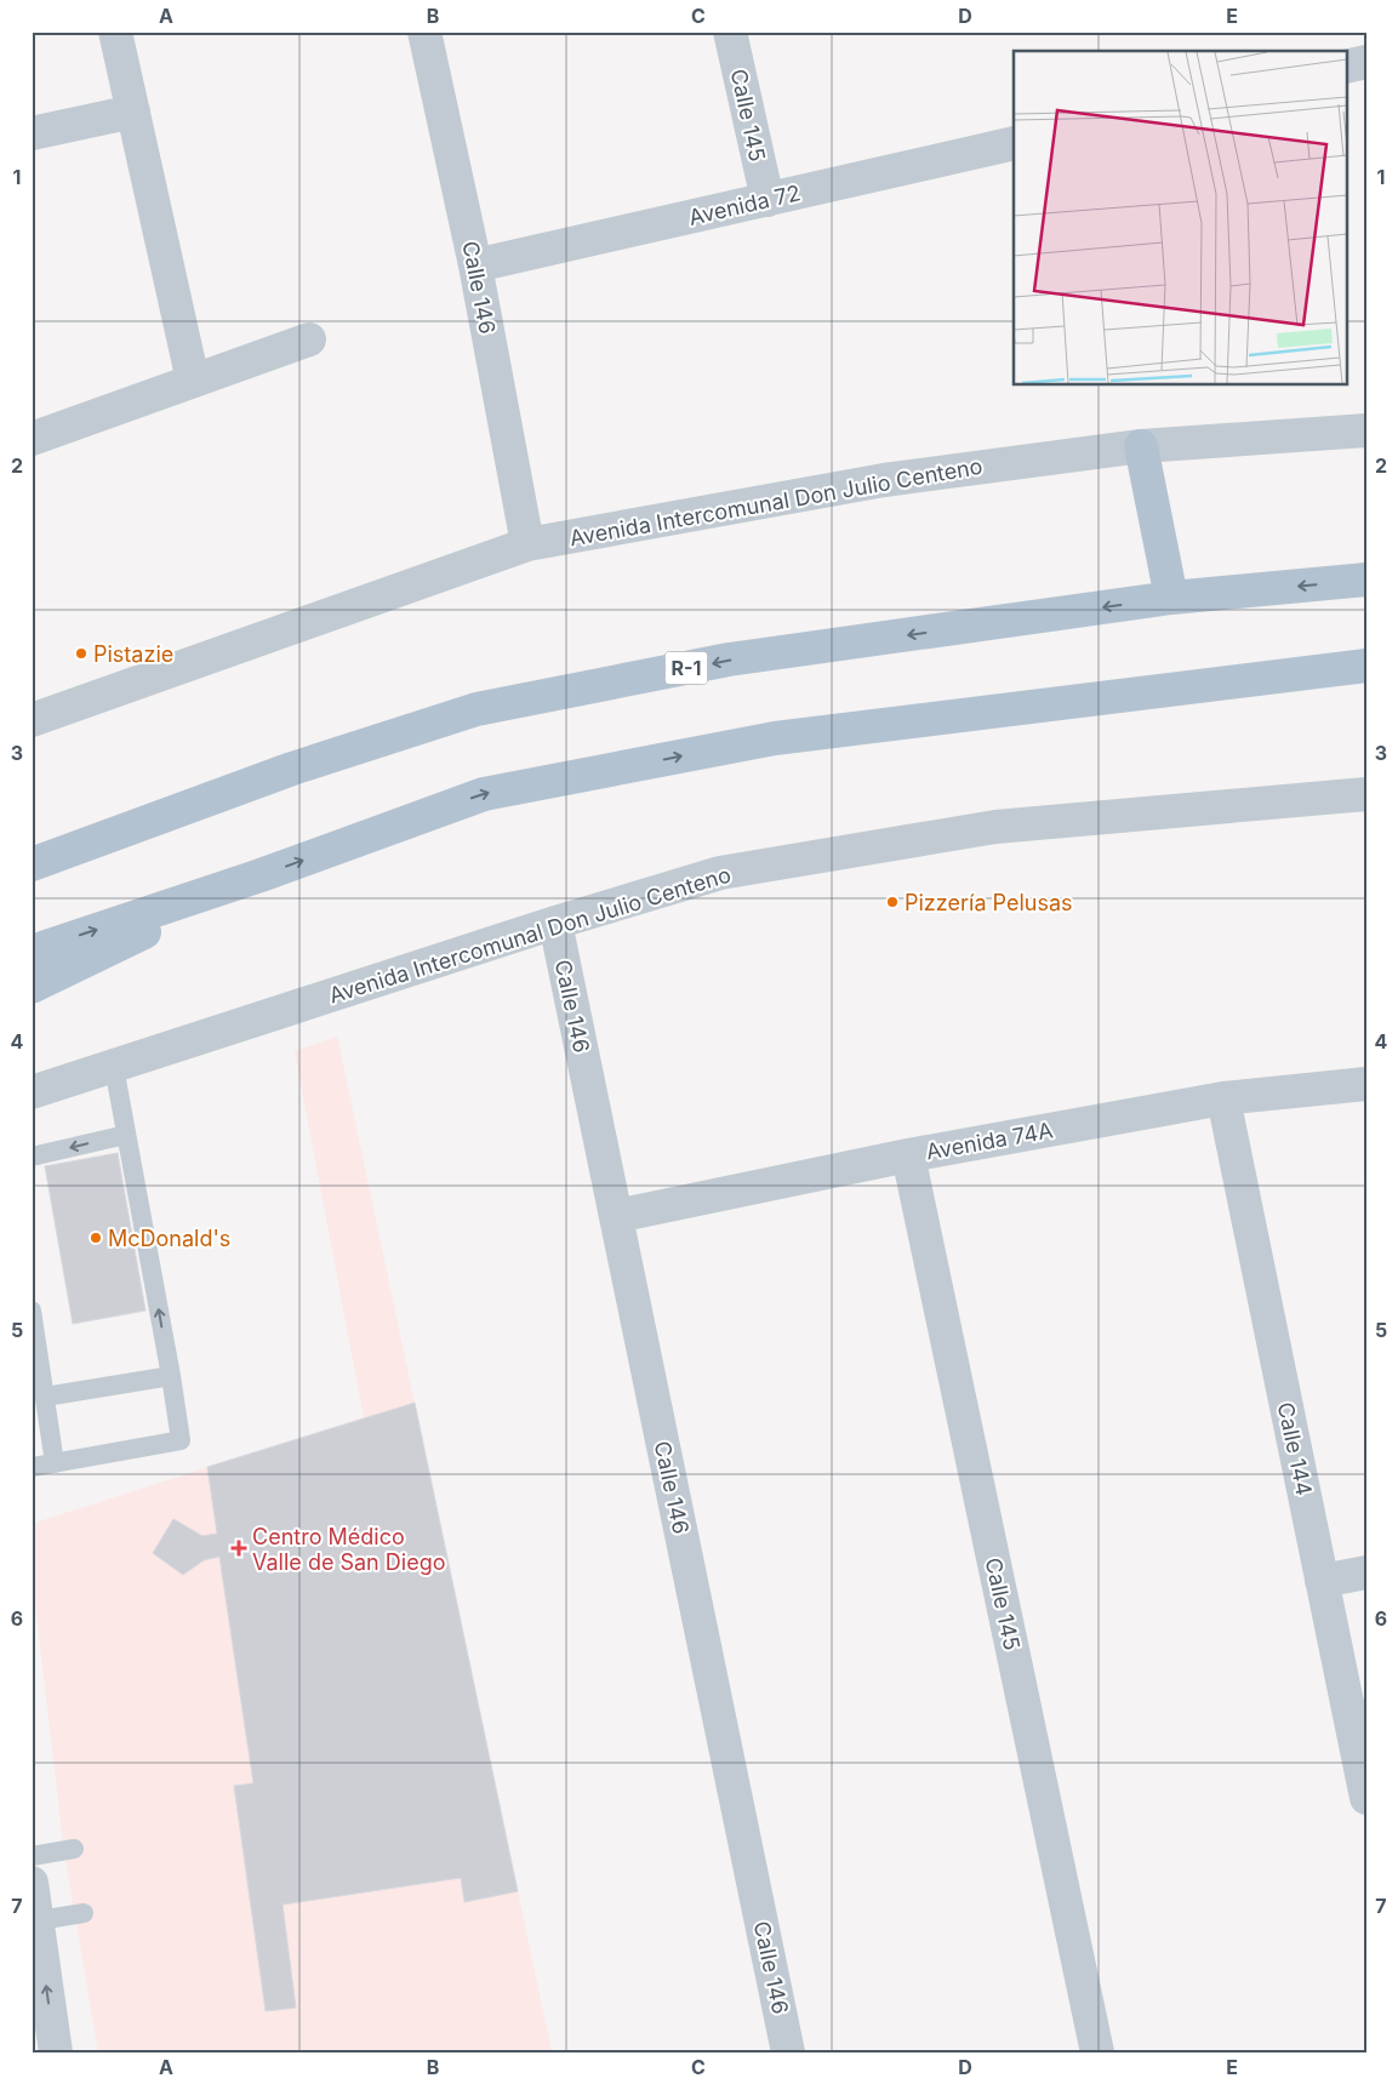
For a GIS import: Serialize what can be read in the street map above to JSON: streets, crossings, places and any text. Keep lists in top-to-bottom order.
{
  "streets": {
    "main road": ["R-1"],
    "street": [
      "Calle 145",
      "Avenida 72",
      "Calle 146",
      "Avenida Intercomunal Don Julio Centeno",
      "Avenida 74A",
      "Calle 144"
    ]
  },
  "crossings": [
    ["Calle 145", "Avenida 72"],
    ["Calle 145", "Avenida 74A"],
    ["Avenida 72", "Calle 146"],
    ["Calle 146", "Avenida Intercomunal Don Julio Centeno"],
    ["Calle 146", "Avenida 74A"],
    ["Avenida 74A", "Calle 144"]
  ],
  "places": {
    "other": ["Pistazie", "Pizzería Pelusas", "McDonald's"],
    "health": ["Centro Médico Valle de San Diego"]
  },
  "grid": {
    "columns": [
      "A",
      "B",
      "C",
      "D",
      "E"
    ],
    "rows": [
      "1",
      "2",
      "3",
      "4",
      "5",
      "6",
      "7"
    ]
  }
}
